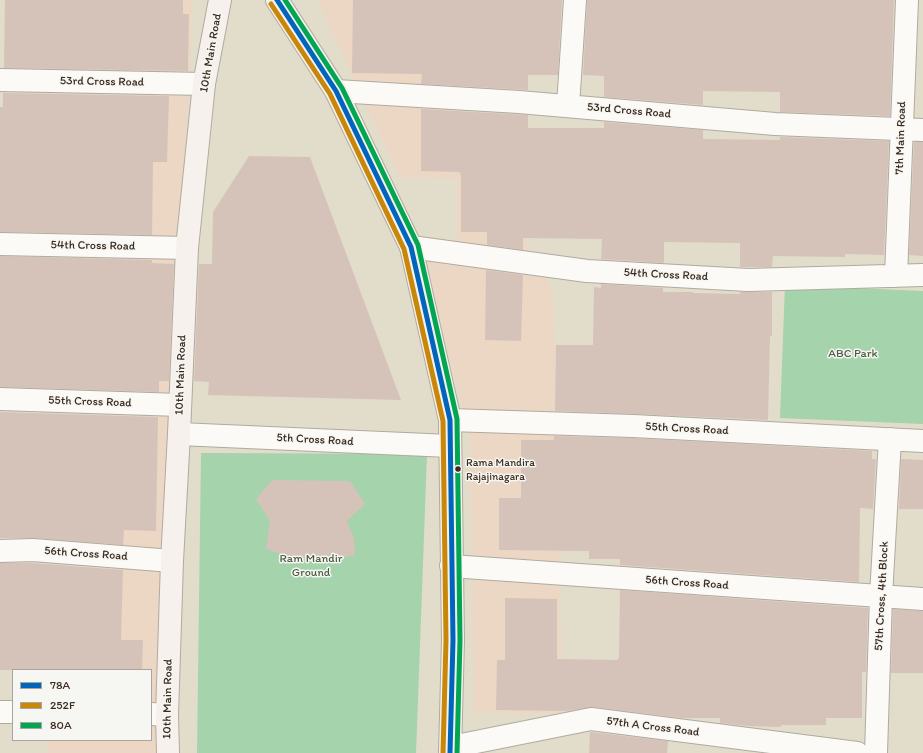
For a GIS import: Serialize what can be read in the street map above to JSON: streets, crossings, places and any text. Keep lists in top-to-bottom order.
{
  "streets": {
    "street": [
      "10th Main Road",
      "53rd Cross Road",
      "7th Main Road",
      "54th Cross Road",
      "55th Cross Road",
      "5th Cross Road",
      "56th Cross Road",
      "57th Cross, 4th Block",
      "57th A Cross Road"
    ]
  },
  "crossings": [
    ["10th Main Road", "53rd Cross Road"],
    ["10th Main Road", "54th Cross Road"],
    ["10th Main Road", "55th Cross Road"],
    ["10th Main Road", "5th Cross Road"],
    ["10th Main Road", "56th Cross Road"],
    ["53rd Cross Road", "7th Main Road"],
    ["7th Main Road", "54th Cross Road"],
    ["55th Cross Road", "57th Cross, 4th Block"],
    ["56th Cross Road", "57th Cross, 4th Block"]
  ],
  "parks": ["ABC Park", "Ram Mandir Ground"],
  "places": ["Rama Mandira Rajajinagara"],
  "lines": ["transit line 78A", "transit line 80A", "transit line 252F"],
  "legend": ["78A", "252F", "80A"]
}
